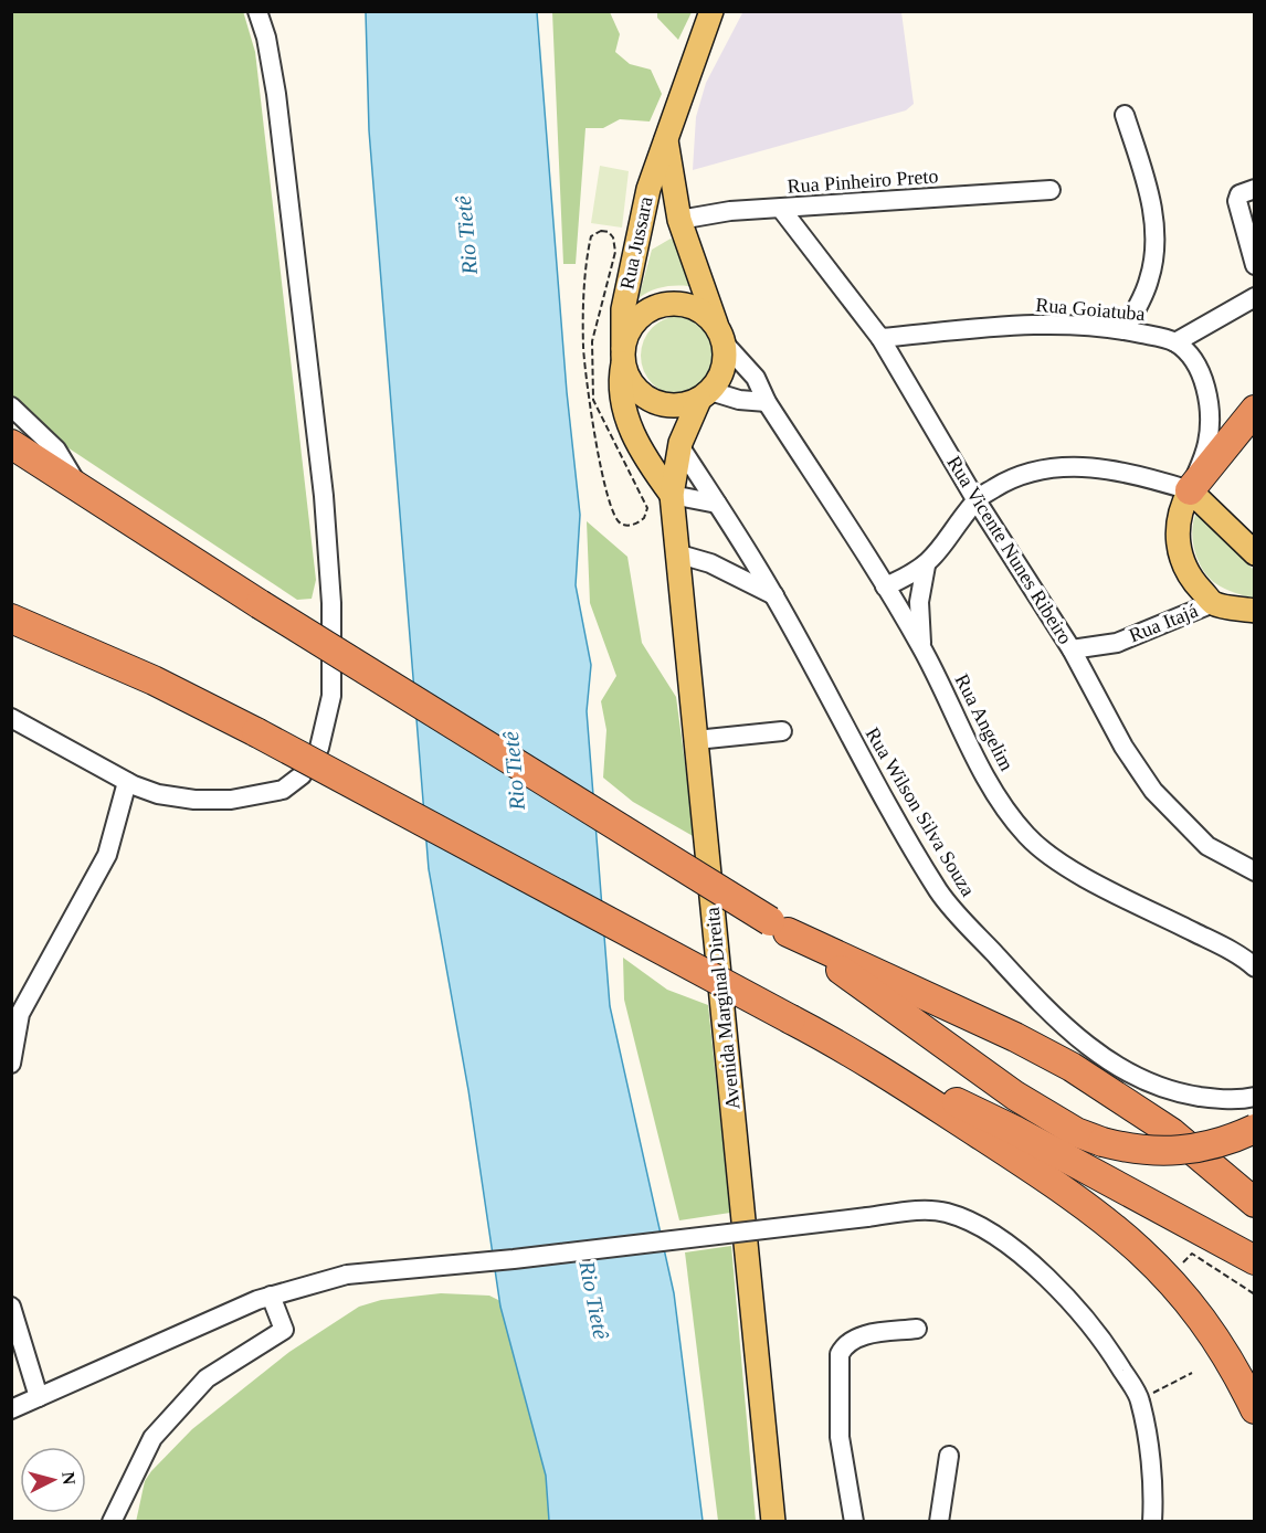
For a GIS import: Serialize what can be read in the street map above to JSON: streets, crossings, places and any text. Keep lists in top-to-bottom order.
{
  "streets": {
    "main road": ["Rua Jussara", "Rua Itajá", "Avenida Marginal Direita"],
    "street": [
      "Rua Pinheiro Preto",
      "Rua Goiatuba",
      "Rua Vicente Nunes Ribeiro",
      "Rua Angelim",
      "Rua Wilson Silva Souza"
    ]
  },
  "crossings": [
    ["Rua Pinheiro Preto", "Rua Jussara"],
    ["Rua Pinheiro Preto", "Rua Vicente Nunes Ribeiro"],
    ["Rua Jussara", "Rua Angelim"],
    ["Rua Jussara", "Avenida Marginal Direita"],
    ["Rua Goiatuba", "Rua Vicente Nunes Ribeiro"],
    ["Rua Vicente Nunes Ribeiro", "Rua Itajá"],
    ["Rua Angelim", "Avenida Marginal Direita"],
    ["Rua Wilson Silva Souza", "Avenida Marginal Direita"]
  ],
  "water": ["Rio Tietê"],
  "north": "right"
}
